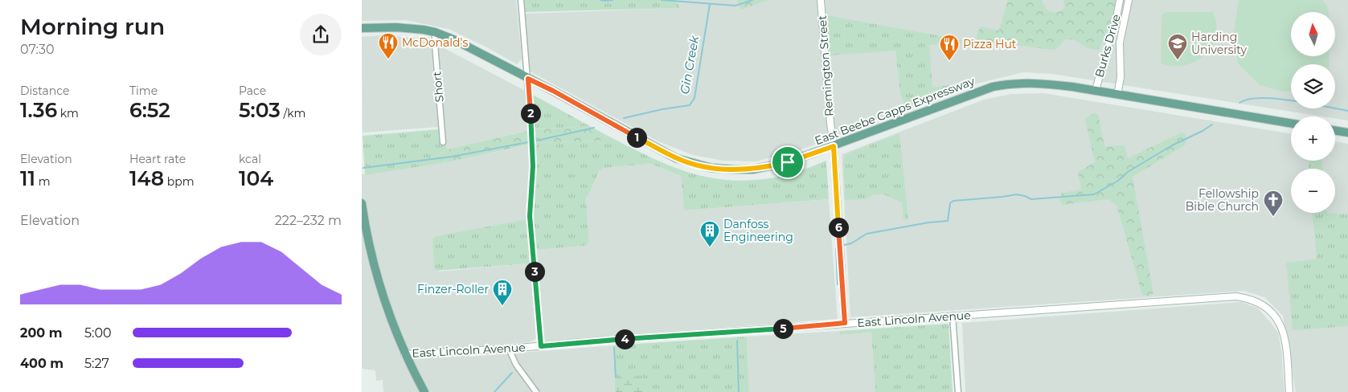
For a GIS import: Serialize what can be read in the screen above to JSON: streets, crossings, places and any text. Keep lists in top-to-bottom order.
{
  "streets": {
    "main road": ["East Beebe Capps Expressway"],
    "street": [
      "Burks Drive",
      "Remington Street",
      "Short",
      "East Lincoln Avenue"
    ]
  },
  "crossings": [
    ["Burks Drive", "East Beebe Capps Expressway"],
    ["Remington Street", "East Beebe Capps Expressway"],
    ["Remington Street", "East Lincoln Avenue"],
    ["Short", "East Beebe Capps Expressway"]
  ],
  "water": ["Gin Creek"],
  "places": {
    "restaurant": ["McDonald's", "Pizza Hut"],
    "school or university": ["Harding University"],
    "church": ["Fellowship Bible Church"],
    "building": ["Danfoss Engineering", "Finzer-Roller"]
  },
  "north": "top",
  "page": {
    "heading": ["Morning run", "07:30"],
    "map_buttons": ["+", "−"],
    "stats": [
      ["Distance", "1.36 km"],
      ["Time", "6:52"],
      ["Pace", "5:03 /km"],
      ["Elevation", "11 m"],
      ["Heart rate", "148 bpm"],
      ["kcal", "104"]
    ],
    "pins": [
      "2",
      "1",
      "6",
      "3",
      "5",
      "4"
    ],
    "chart": ["Elevation", "222–232 m"],
    "list": [
      {
        "name": "200 m",
        "note": "5:00"
      },
      {
        "name": "400 m",
        "note": "5:27"
      }
    ]
  }
}
